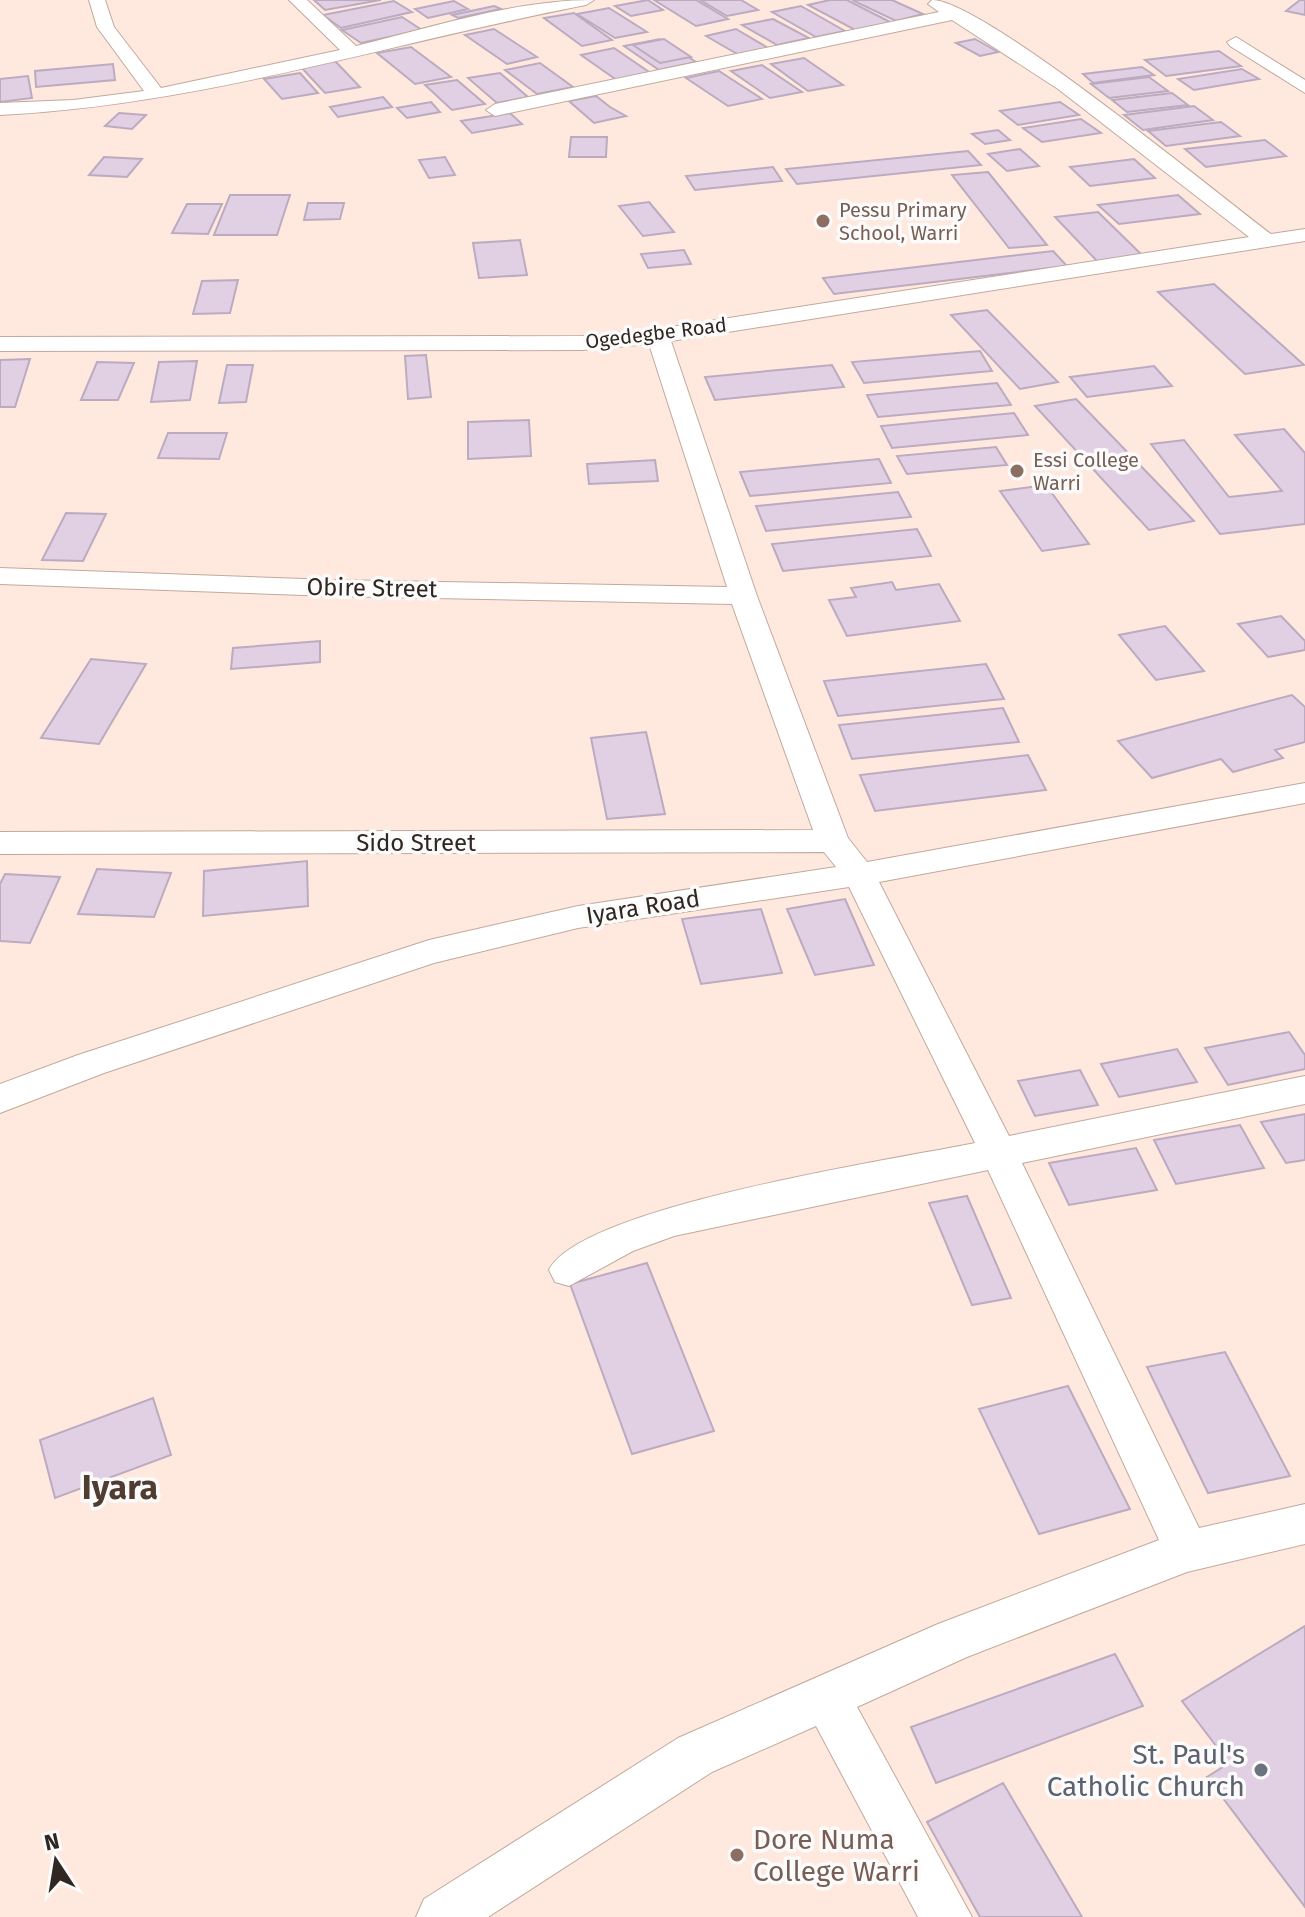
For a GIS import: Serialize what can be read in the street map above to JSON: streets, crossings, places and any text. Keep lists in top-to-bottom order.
{
  "streets": {
    "street": [
      "Ogedegbe Road",
      "Obire Street",
      "Sido Street",
      "Iyara Road"
    ]
  },
  "districts": ["Iyara"],
  "places": [
    "Pessu Primary School, Warri",
    "Essi College Warri",
    "St. Paul's Catholic Church",
    "Dore Numa College Warri"
  ],
  "north": "top"
}
